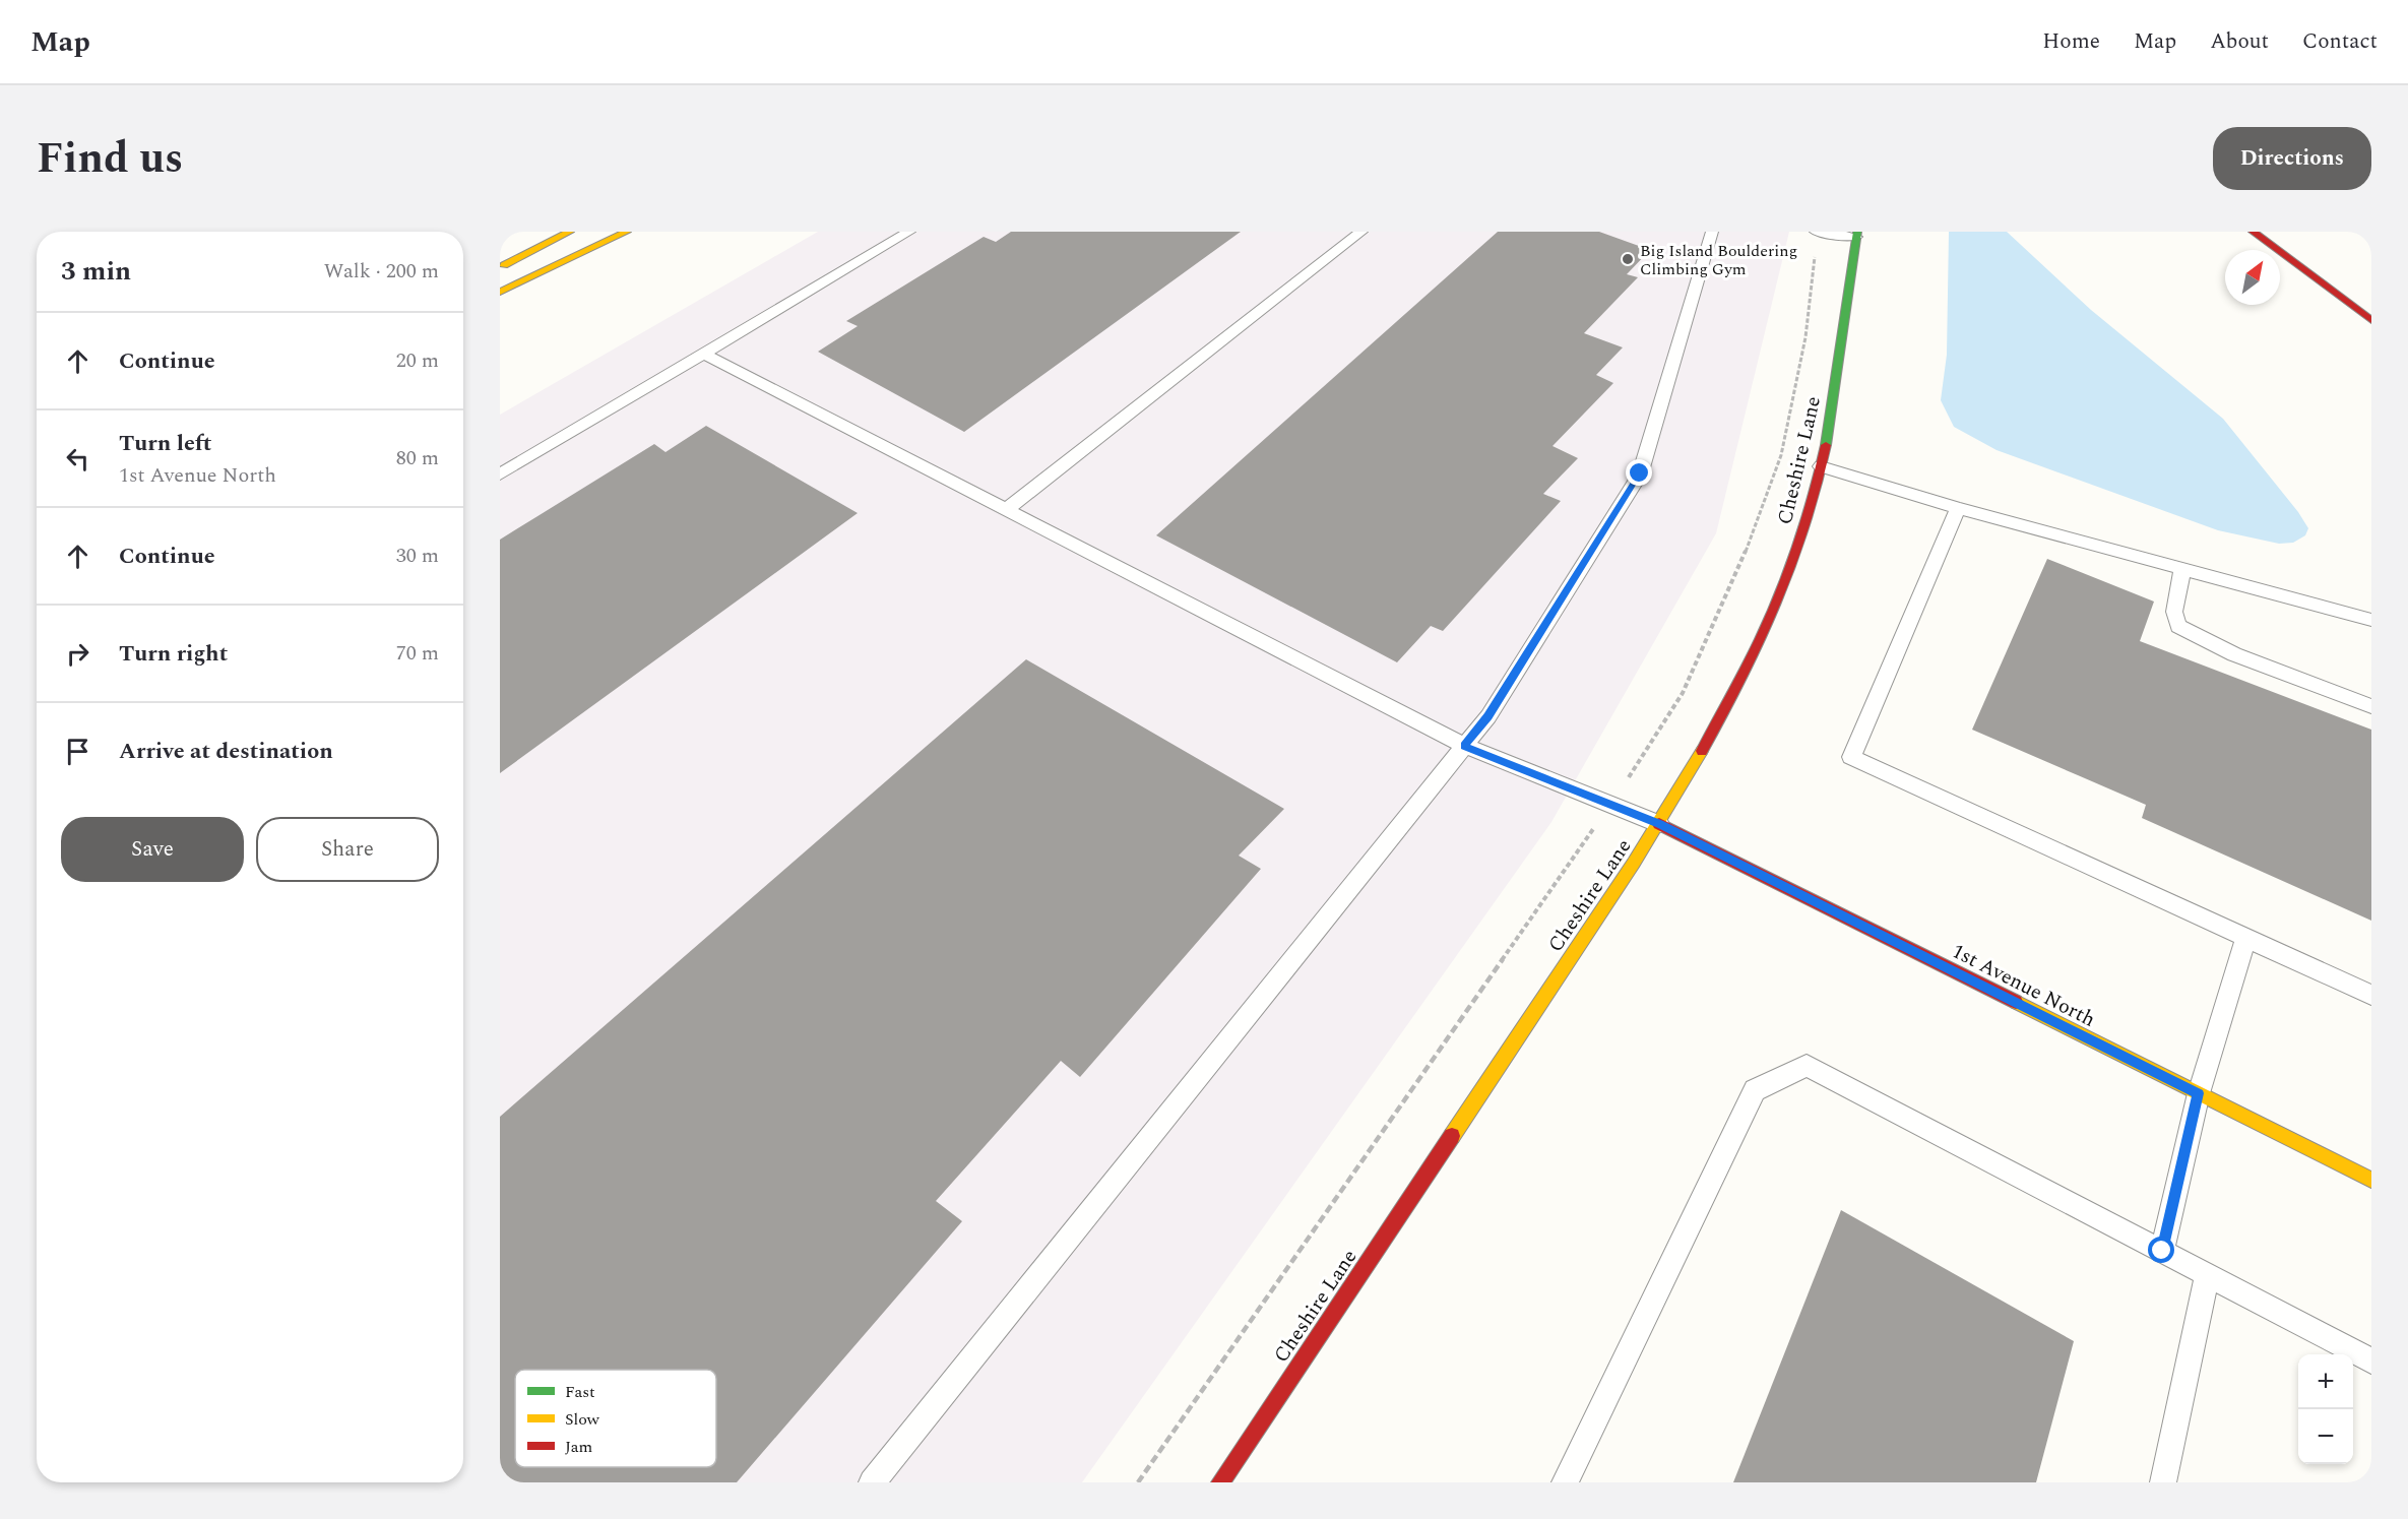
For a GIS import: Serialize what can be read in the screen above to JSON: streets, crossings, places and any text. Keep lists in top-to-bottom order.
{
  "streets": {
    "main road": ["Cheshire Lane", "1st Avenue North"]
  },
  "crossings": [
    ["Cheshire Lane", "1st Avenue North"]
  ],
  "places": ["Big Island Bouldering Climbing Gym"],
  "legend": ["Fast", "Slow", "Jam"],
  "north": "top right",
  "page": {
    "header": "Map",
    "nav": [
      "Home",
      "Map",
      "About",
      "Contact"
    ],
    "title": "Find us",
    "buttons": [
      "Directions",
      ["Save", "Share"]
    ],
    "heading": ["3 min", "Walk · 200 m"],
    "list": [
      ["Continue", "20 m"],
      ["Turn left", "1st Avenue North", "80 m"],
      ["Continue", "30 m"],
      ["Turn right", "70 m"],
      "Arrive at destination"
    ],
    "map_buttons": ["+", "−"]
  }
}
